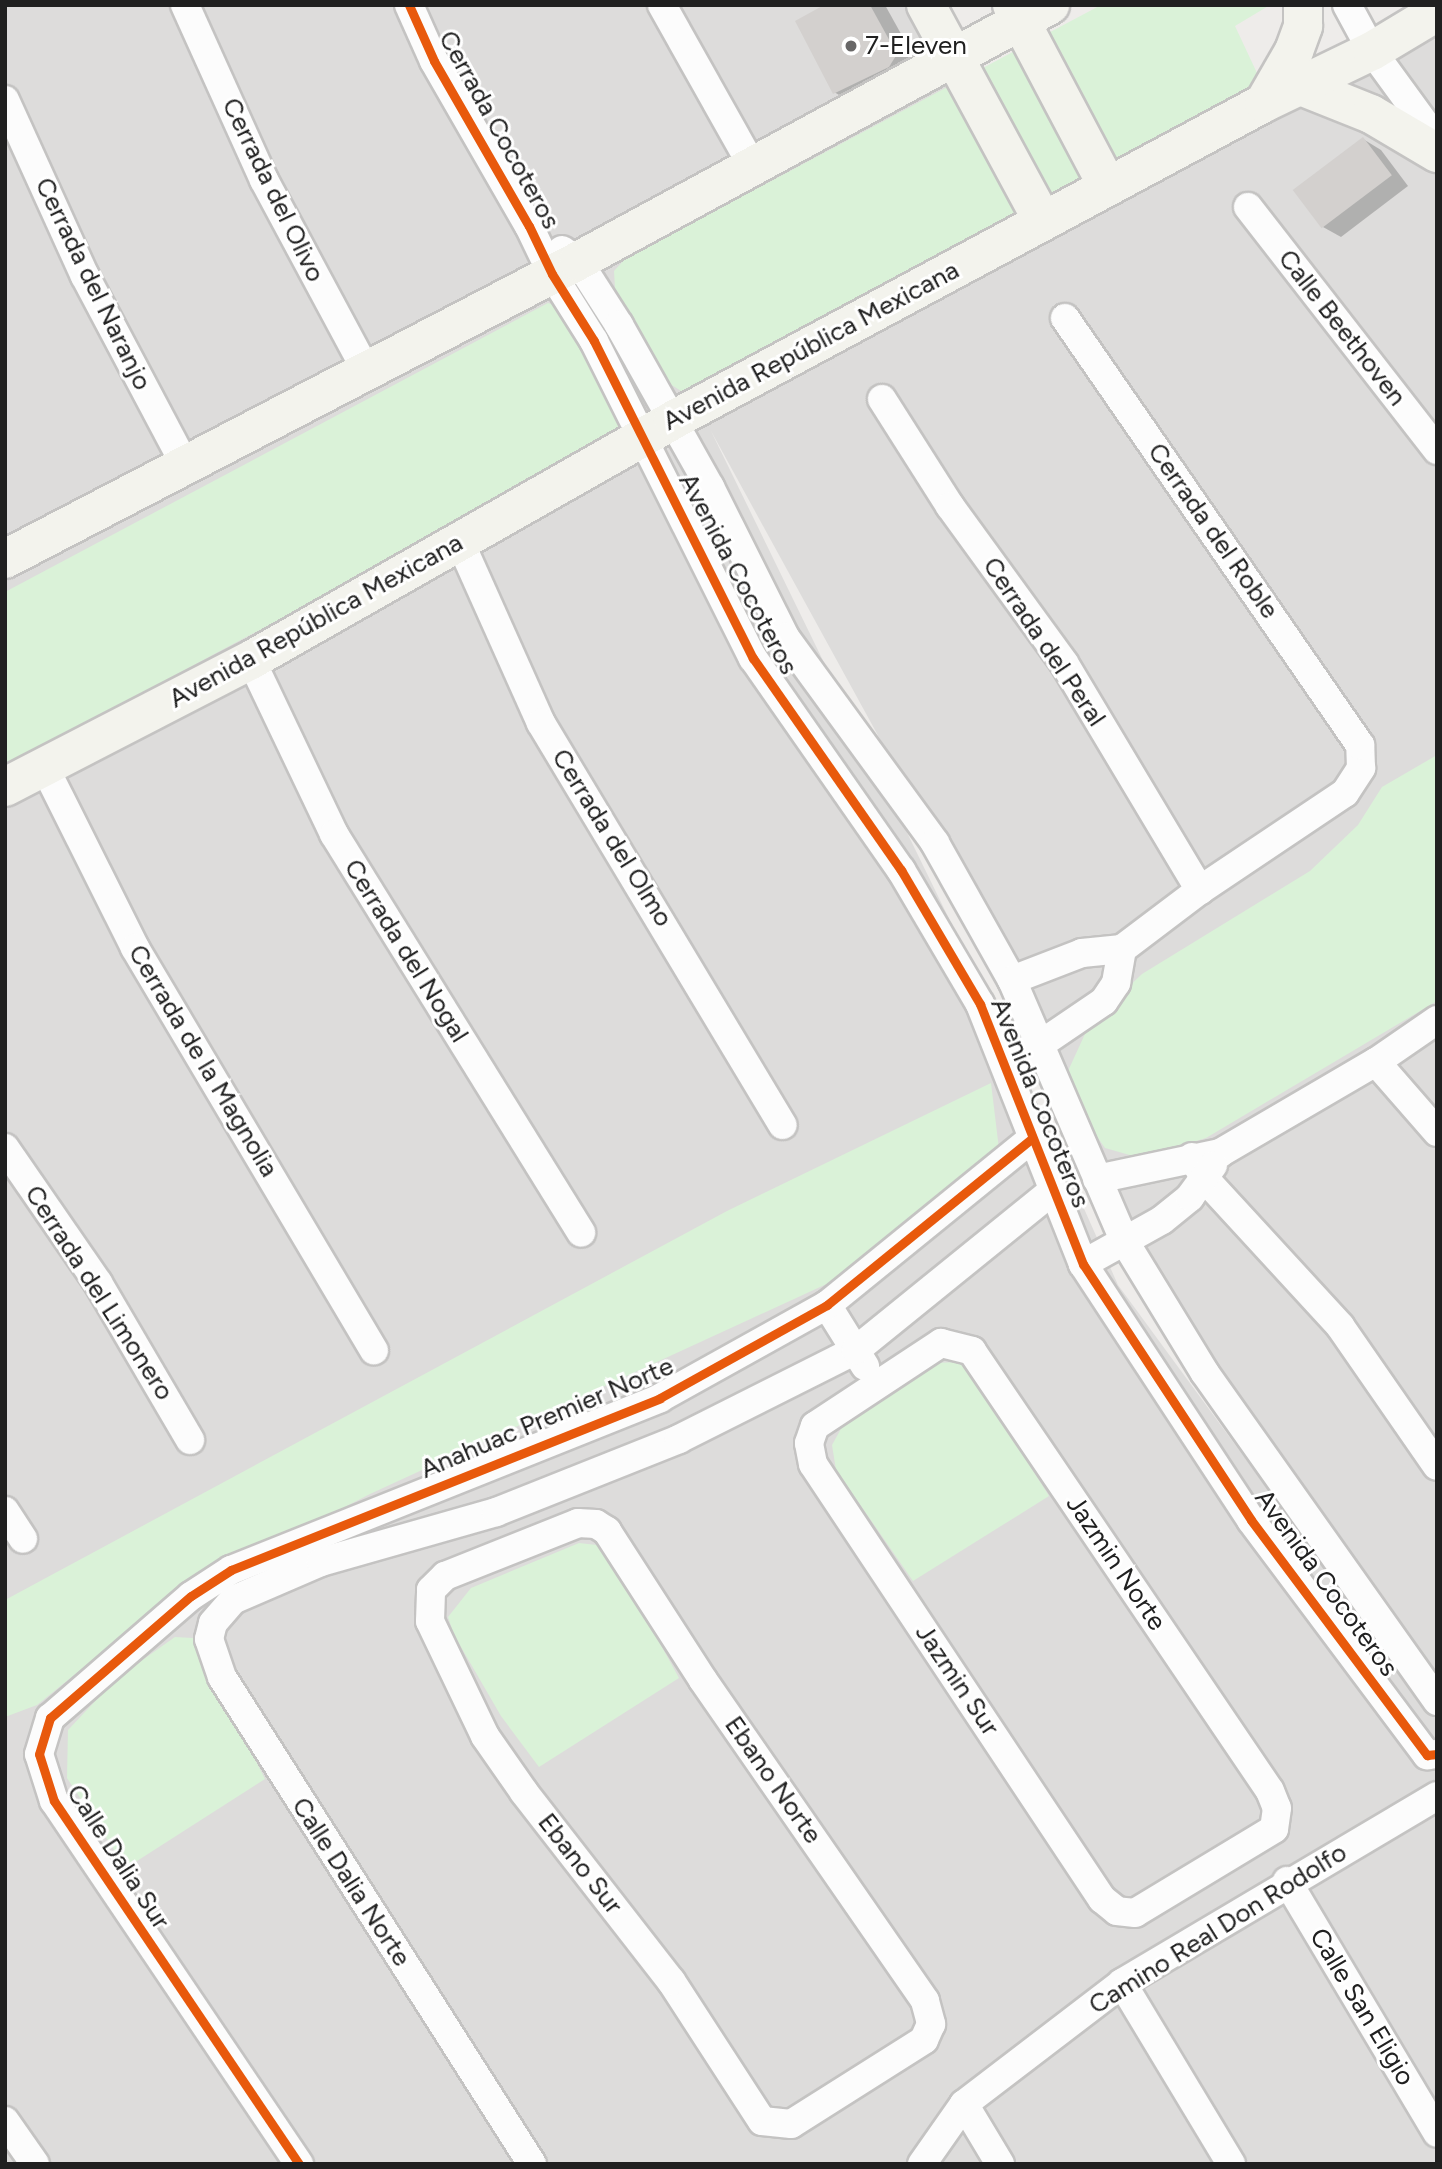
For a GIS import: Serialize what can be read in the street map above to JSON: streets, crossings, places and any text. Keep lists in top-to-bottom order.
{
  "streets": {
    "main road": ["Avenida República Mexicana"],
    "street": [
      "Cerrada Cocoteros",
      "Cerrada del Olivo",
      "Cerrada del Naranjo",
      "Calle Beethoven",
      "Cerrada del Roble",
      "Avenida Cocoteros",
      "Cerrada del Peral",
      "Cerrada del Olmo",
      "Cerrada del Nogal",
      "Cerrada de la Magnolia",
      "Cerrada del Limonero",
      "Anahuac Premier Norte",
      "Jazmin Norte",
      "Jazmin Sur",
      "Ebano Norte",
      "Calle Dalia Sur",
      "Ebano Sur",
      "Calle Dalia Norte",
      "Camino Real Don Rodolfo",
      "Calle San Eligio"
    ]
  },
  "crossings": [
    ["Avenida República Mexicana", "Avenida Cocoteros"],
    ["Avenida República Mexicana", "Cerrada del Olmo"],
    ["Avenida República Mexicana", "Cerrada del Nogal"],
    ["Avenida República Mexicana", "Cerrada de la Magnolia"],
    ["Cerrada del Roble", "Cerrada del Peral"],
    ["Avenida Cocoteros", "Anahuac Premier Norte"],
    ["Anahuac Premier Norte", "Calle Dalia Sur"],
    ["Anahuac Premier Norte", "Calle Dalia Norte"],
    ["Jazmin Norte", "Jazmin Sur"],
    ["Ebano Norte", "Ebano Sur"],
    ["Camino Real Don Rodolfo", "Calle San Eligio"]
  ],
  "places": ["7-Eleven"]
}
